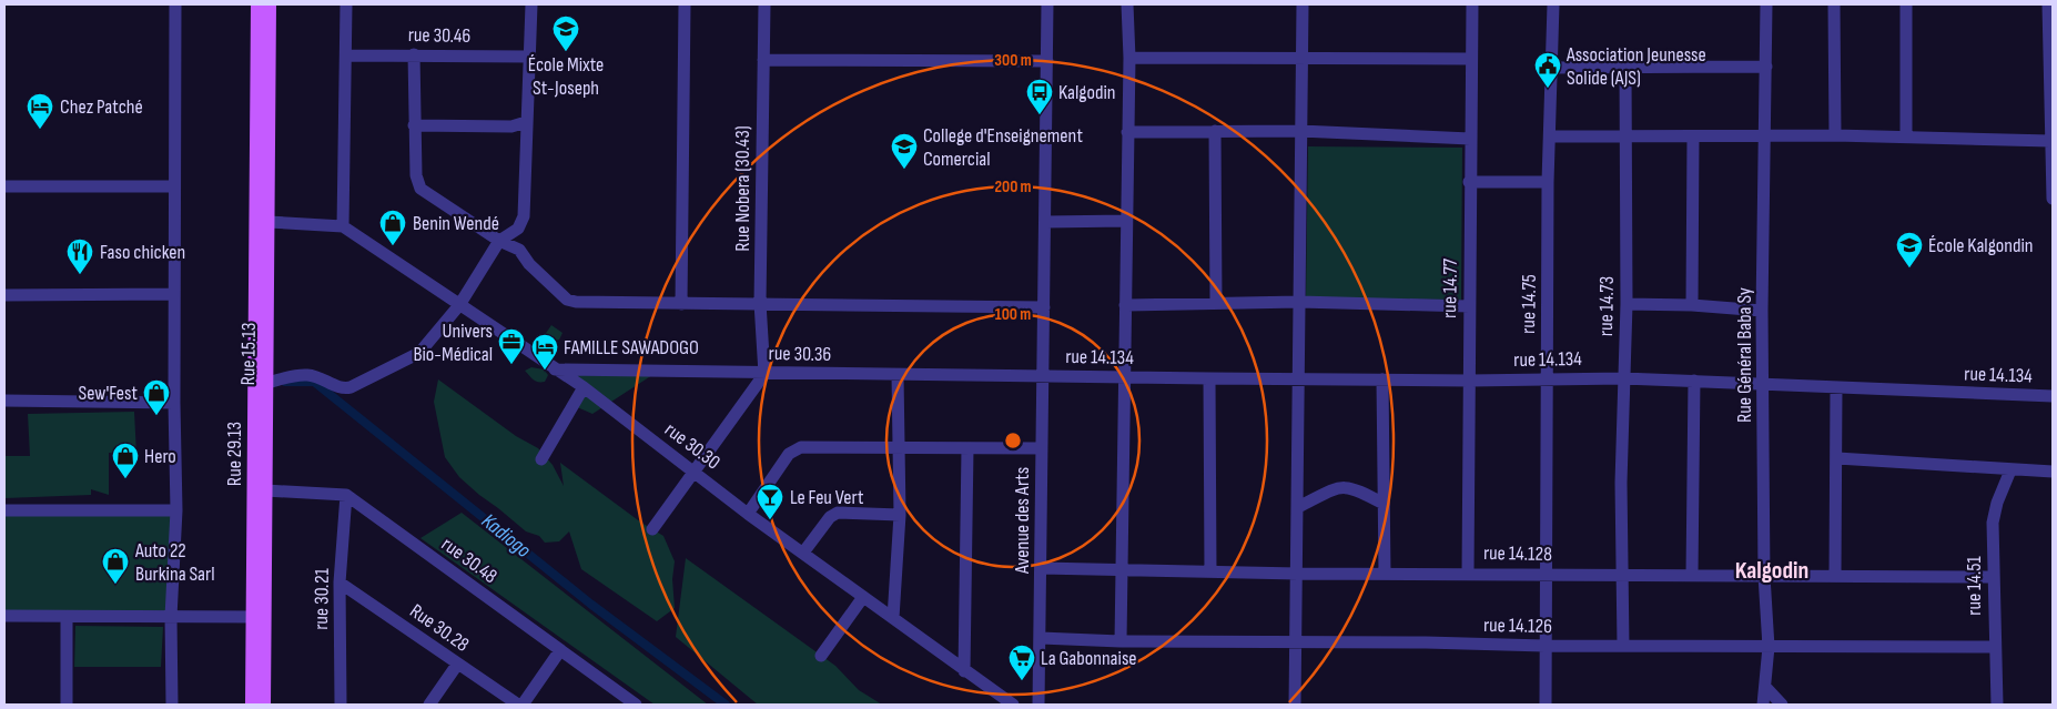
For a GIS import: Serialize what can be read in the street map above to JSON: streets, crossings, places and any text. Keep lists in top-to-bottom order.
{
  "streets": {
    "main road": ["Rue 15.13", "Rue 29.13"],
    "street": [
      "rue 30.46",
      "Rue Nobera (30.43)",
      "rue 14.77",
      "rue 14.75",
      "rue 14.73",
      "rue 30.36",
      "Rue Général Baba Sy",
      "rue 14.134",
      "rue 30.30",
      "Avenue des Arts",
      "rue 14.128",
      "rue 30.48",
      "rue 14.51",
      "rue 30.21",
      "rue 14.126",
      "Rue 30.28"
    ]
  },
  "crossings": [
    ["Rue Nobera (30.43)", "rue 30.36"],
    ["rue 14.77", "rue 14.134"],
    ["rue 14.77", "rue 14.128"],
    ["rue 14.75", "rue 14.134"],
    ["rue 14.75", "rue 14.128"],
    ["rue 14.75", "rue 14.126"],
    ["rue 14.73", "rue 14.134"],
    ["rue 14.73", "rue 14.128"],
    ["rue 14.73", "rue 14.126"],
    ["Rue 15.13", "Rue 29.13"],
    ["rue 30.36", "rue 14.134"],
    ["rue 30.36", "rue 30.30"],
    ["rue 30.36", "Avenue des Arts"],
    ["Rue Général Baba Sy", "rue 14.134"],
    ["Rue Général Baba Sy", "rue 14.128"],
    ["Rue Général Baba Sy", "rue 14.126"],
    ["rue 14.134", "Avenue des Arts"],
    ["Avenue des Arts", "rue 14.128"],
    ["Avenue des Arts", "rue 14.126"],
    ["rue 14.128", "rue 14.51"],
    ["rue 30.48", "rue 30.21"],
    ["rue 14.51", "rue 14.126"],
    ["rue 30.21", "Rue 30.28"]
  ],
  "districts": ["Kalgodin"],
  "water": ["Kadiogo"],
  "places": {
    "school or university": ["École Mixte St-Joseph", "College d'Enseignement Comercial", "École Kalgondin"],
    "public building": ["Association Jeunesse Solide (AJS)"],
    "bus stop": ["Kalgodin"],
    "hotel": ["Chez Patché", "FAMILLE SAWADOGO"],
    "shop": [
      "Benin Wendé",
      "Sew'Fest",
      "Hero",
      "Auto 22 Burkina Sarl"
    ],
    "restaurant": ["Faso chicken"],
    "office": ["Univers Bio-Médical"],
    "bar": ["Le Feu Vert"],
    "supermarket": ["La Gabonnaise"]
  },
  "rings": ["300 m", "200 m", "100 m"]
}
